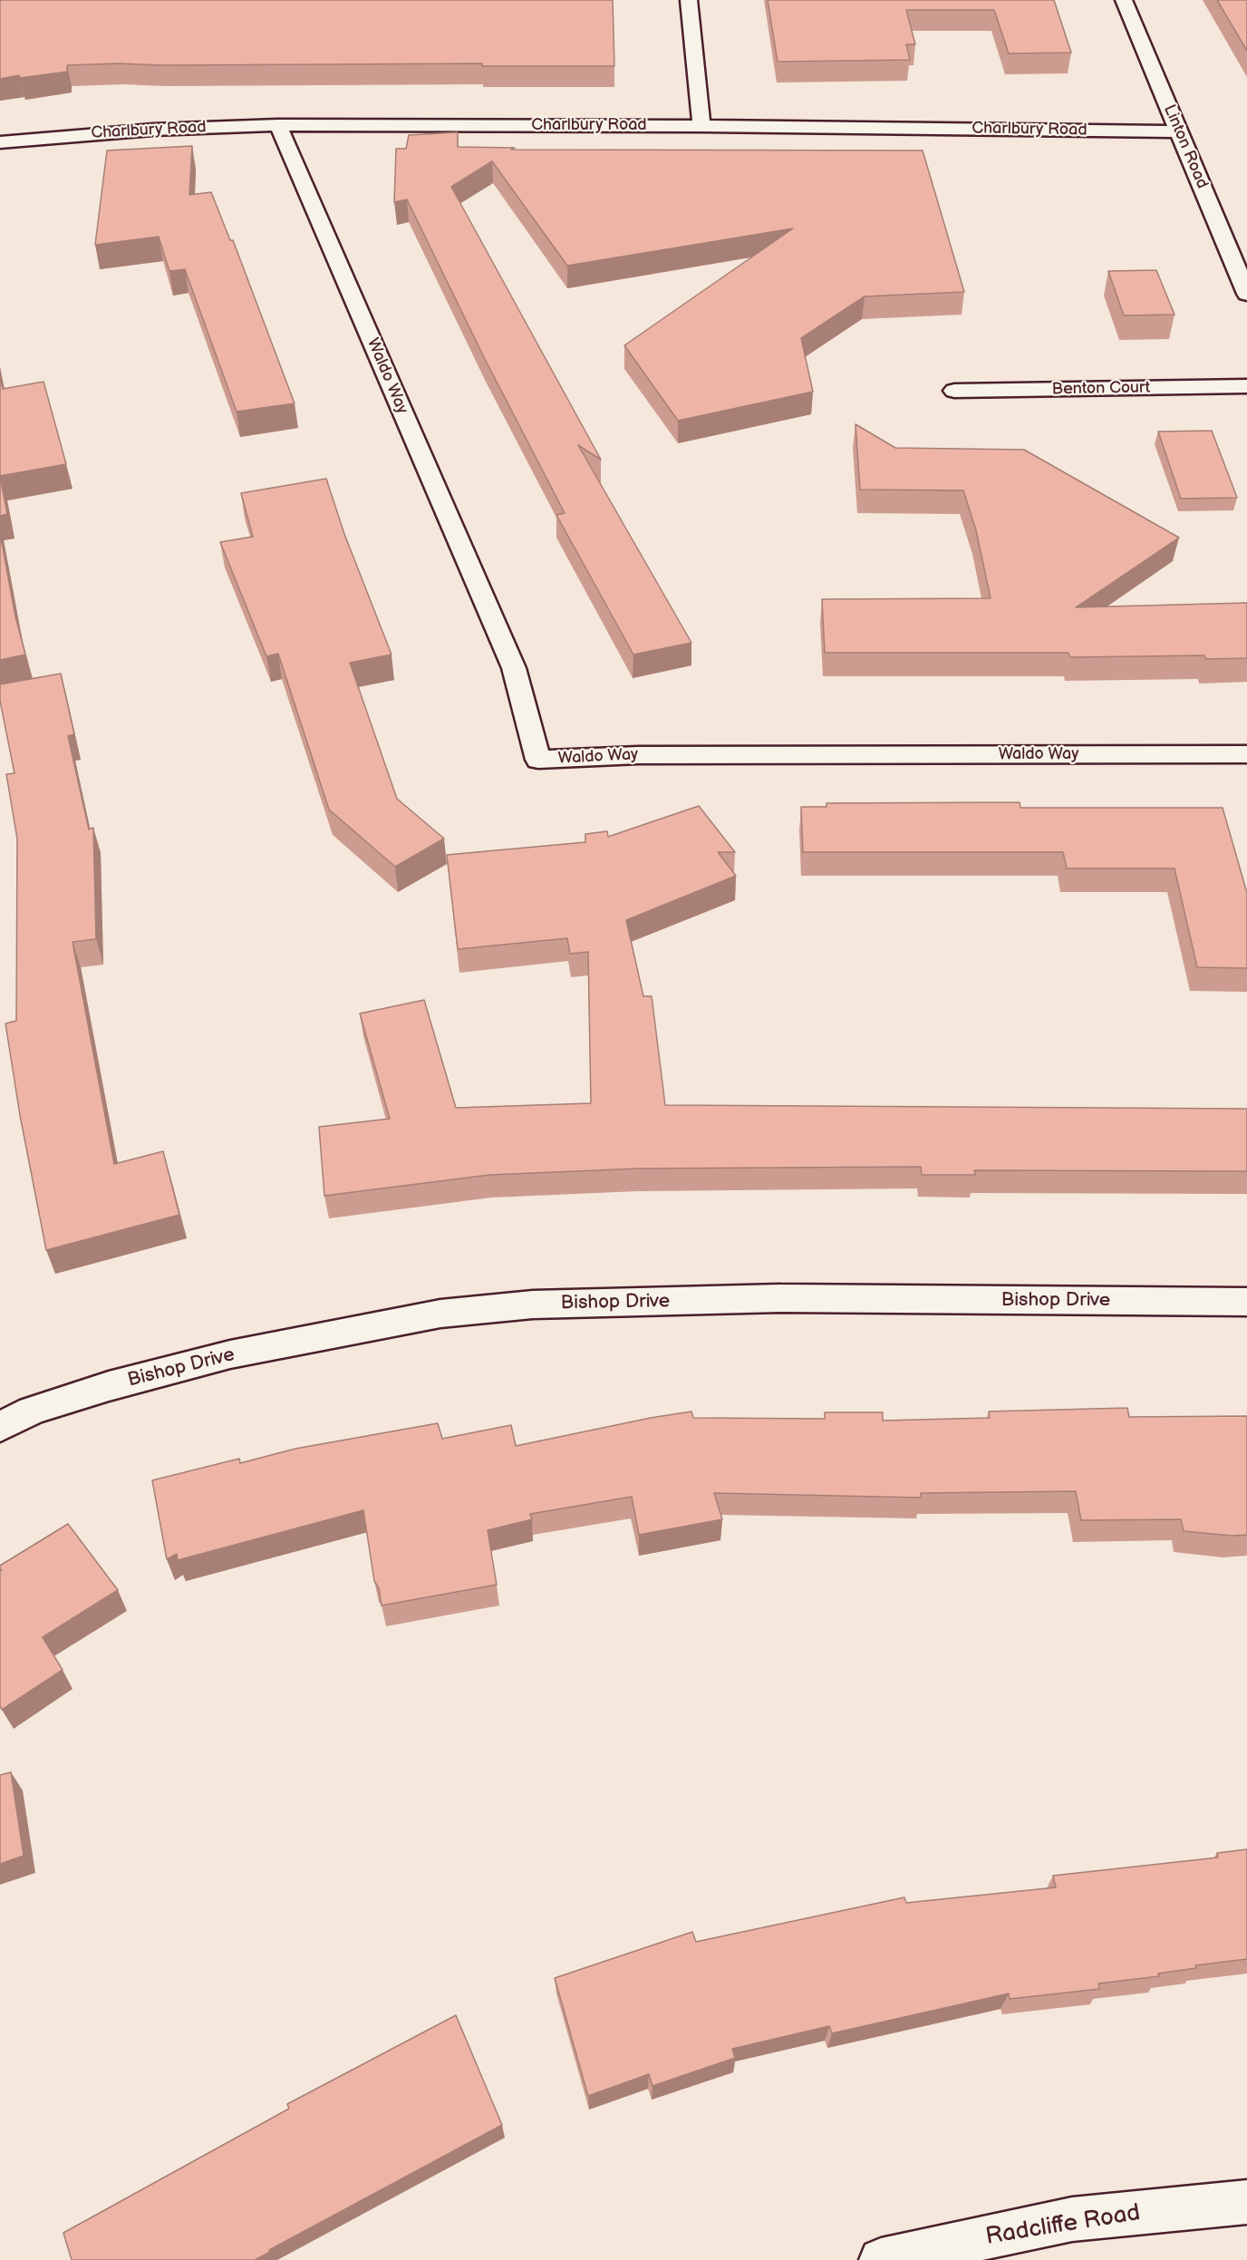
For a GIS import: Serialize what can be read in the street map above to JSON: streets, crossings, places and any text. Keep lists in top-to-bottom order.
{
  "streets": {
    "street": [
      "Charlbury Road",
      "Linton Road",
      "Waldo Way",
      "Benton Court",
      "Bishop Drive",
      "Radcliffe Road"
    ]
  },
  "crossings": [
    ["Charlbury Road", "Linton Road"],
    ["Charlbury Road", "Waldo Way"]
  ]
}
